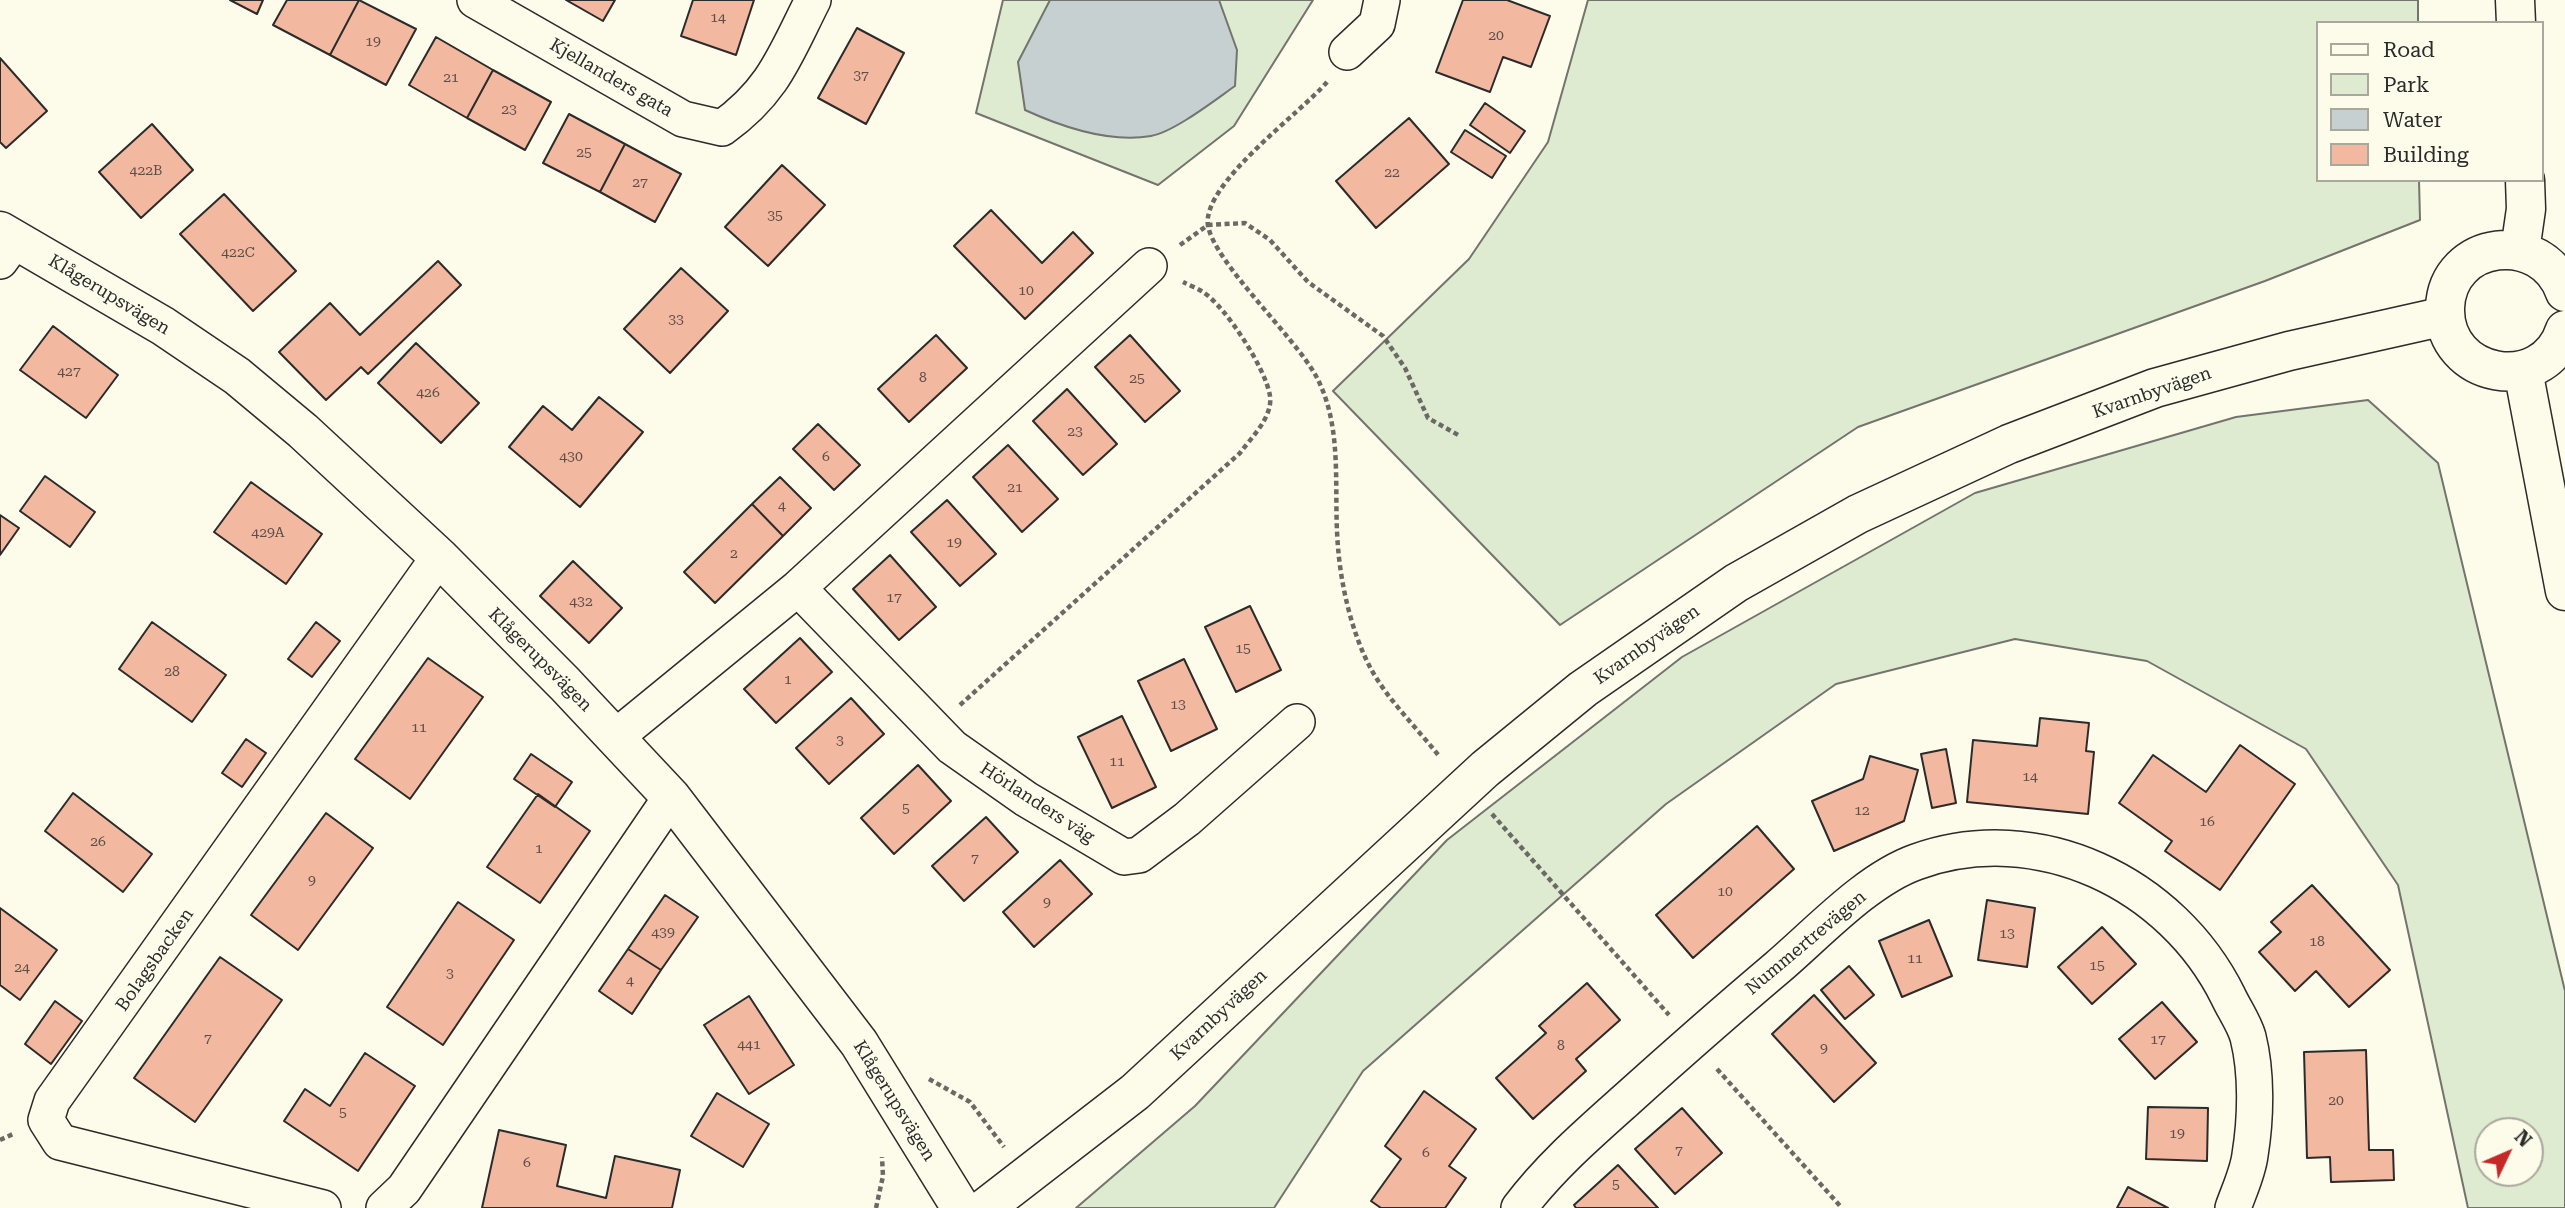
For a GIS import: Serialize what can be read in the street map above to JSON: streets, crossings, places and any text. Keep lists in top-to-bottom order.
{
  "streets": {
    "street": [
      "Kjellanders gata",
      "Klågerupsvägen",
      "Kvarnbyvägen",
      "Hörlanders väg",
      "Nummertrevägen",
      "Bolagsbacken"
    ]
  },
  "crossings": [
    ["Klågerupsvägen", "Bolagsbacken"]
  ],
  "house_numbers": [
    "14",
    "20",
    "19",
    "37",
    "21",
    "23",
    "25",
    "422B",
    "22",
    "27",
    "35",
    "422C",
    "10",
    "33",
    "427",
    "8",
    "25",
    "426",
    "23",
    "430",
    "6",
    "21",
    "4",
    "429A",
    "19",
    "2",
    "17",
    "432",
    "15",
    "28",
    "1",
    "13",
    "11",
    "3",
    "11",
    "14",
    "5",
    "12",
    "16",
    "26",
    "1",
    "7",
    "9",
    "10",
    "9",
    "439",
    "13",
    "18",
    "11",
    "15",
    "24",
    "3",
    "4",
    "7",
    "17",
    "441",
    "8",
    "9",
    "20",
    "5",
    "19",
    "7",
    "6",
    "6",
    "5"
  ],
  "legend": [
    "Road",
    "Park",
    "Water",
    "Building"
  ],
  "north": "top right"
}
